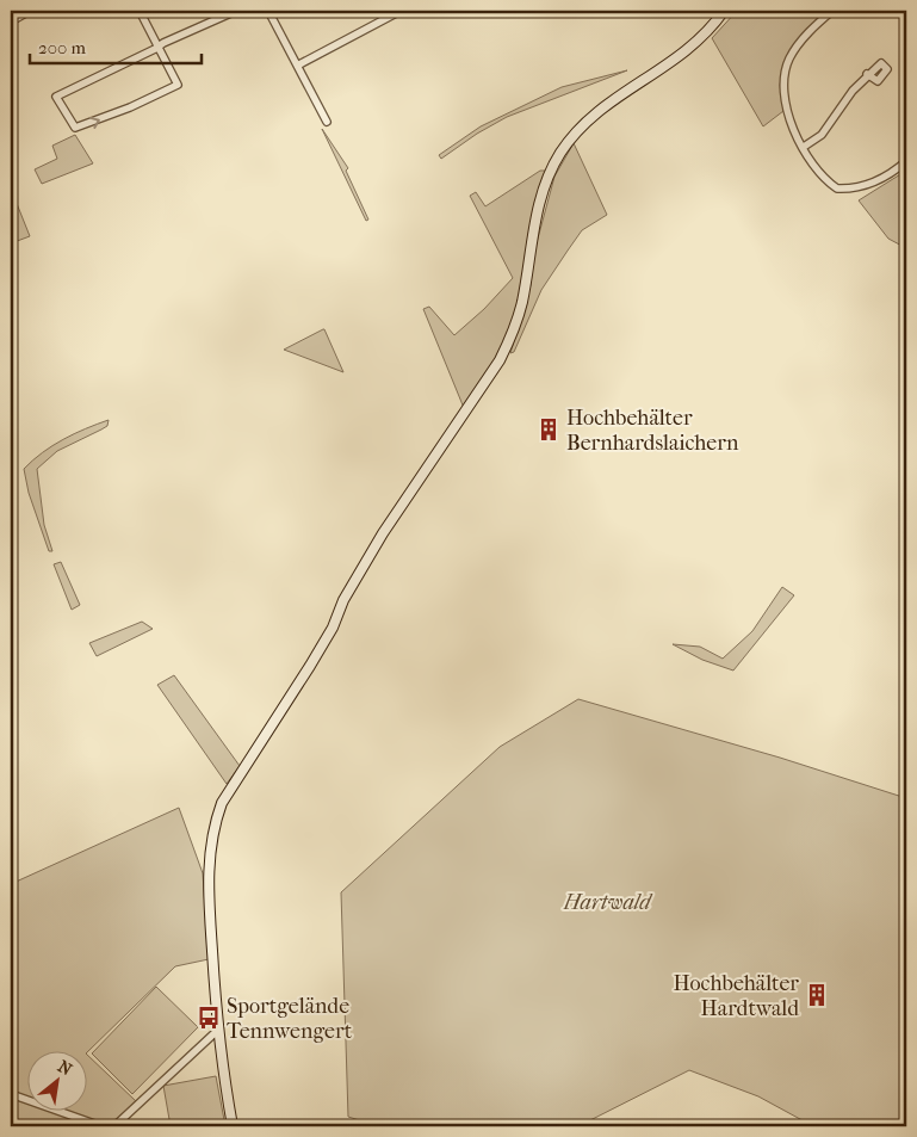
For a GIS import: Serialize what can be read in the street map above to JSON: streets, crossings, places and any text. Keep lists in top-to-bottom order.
{
  "parks": ["Hartwald"],
  "places": {
    "building": ["Hochbehälter Bernhardslaichern", "Hochbehälter Hardtwald"],
    "bus stop": ["Sportgelände Tennwengert"]
  },
  "scale_bar": "200 m",
  "north": "top right"
}
